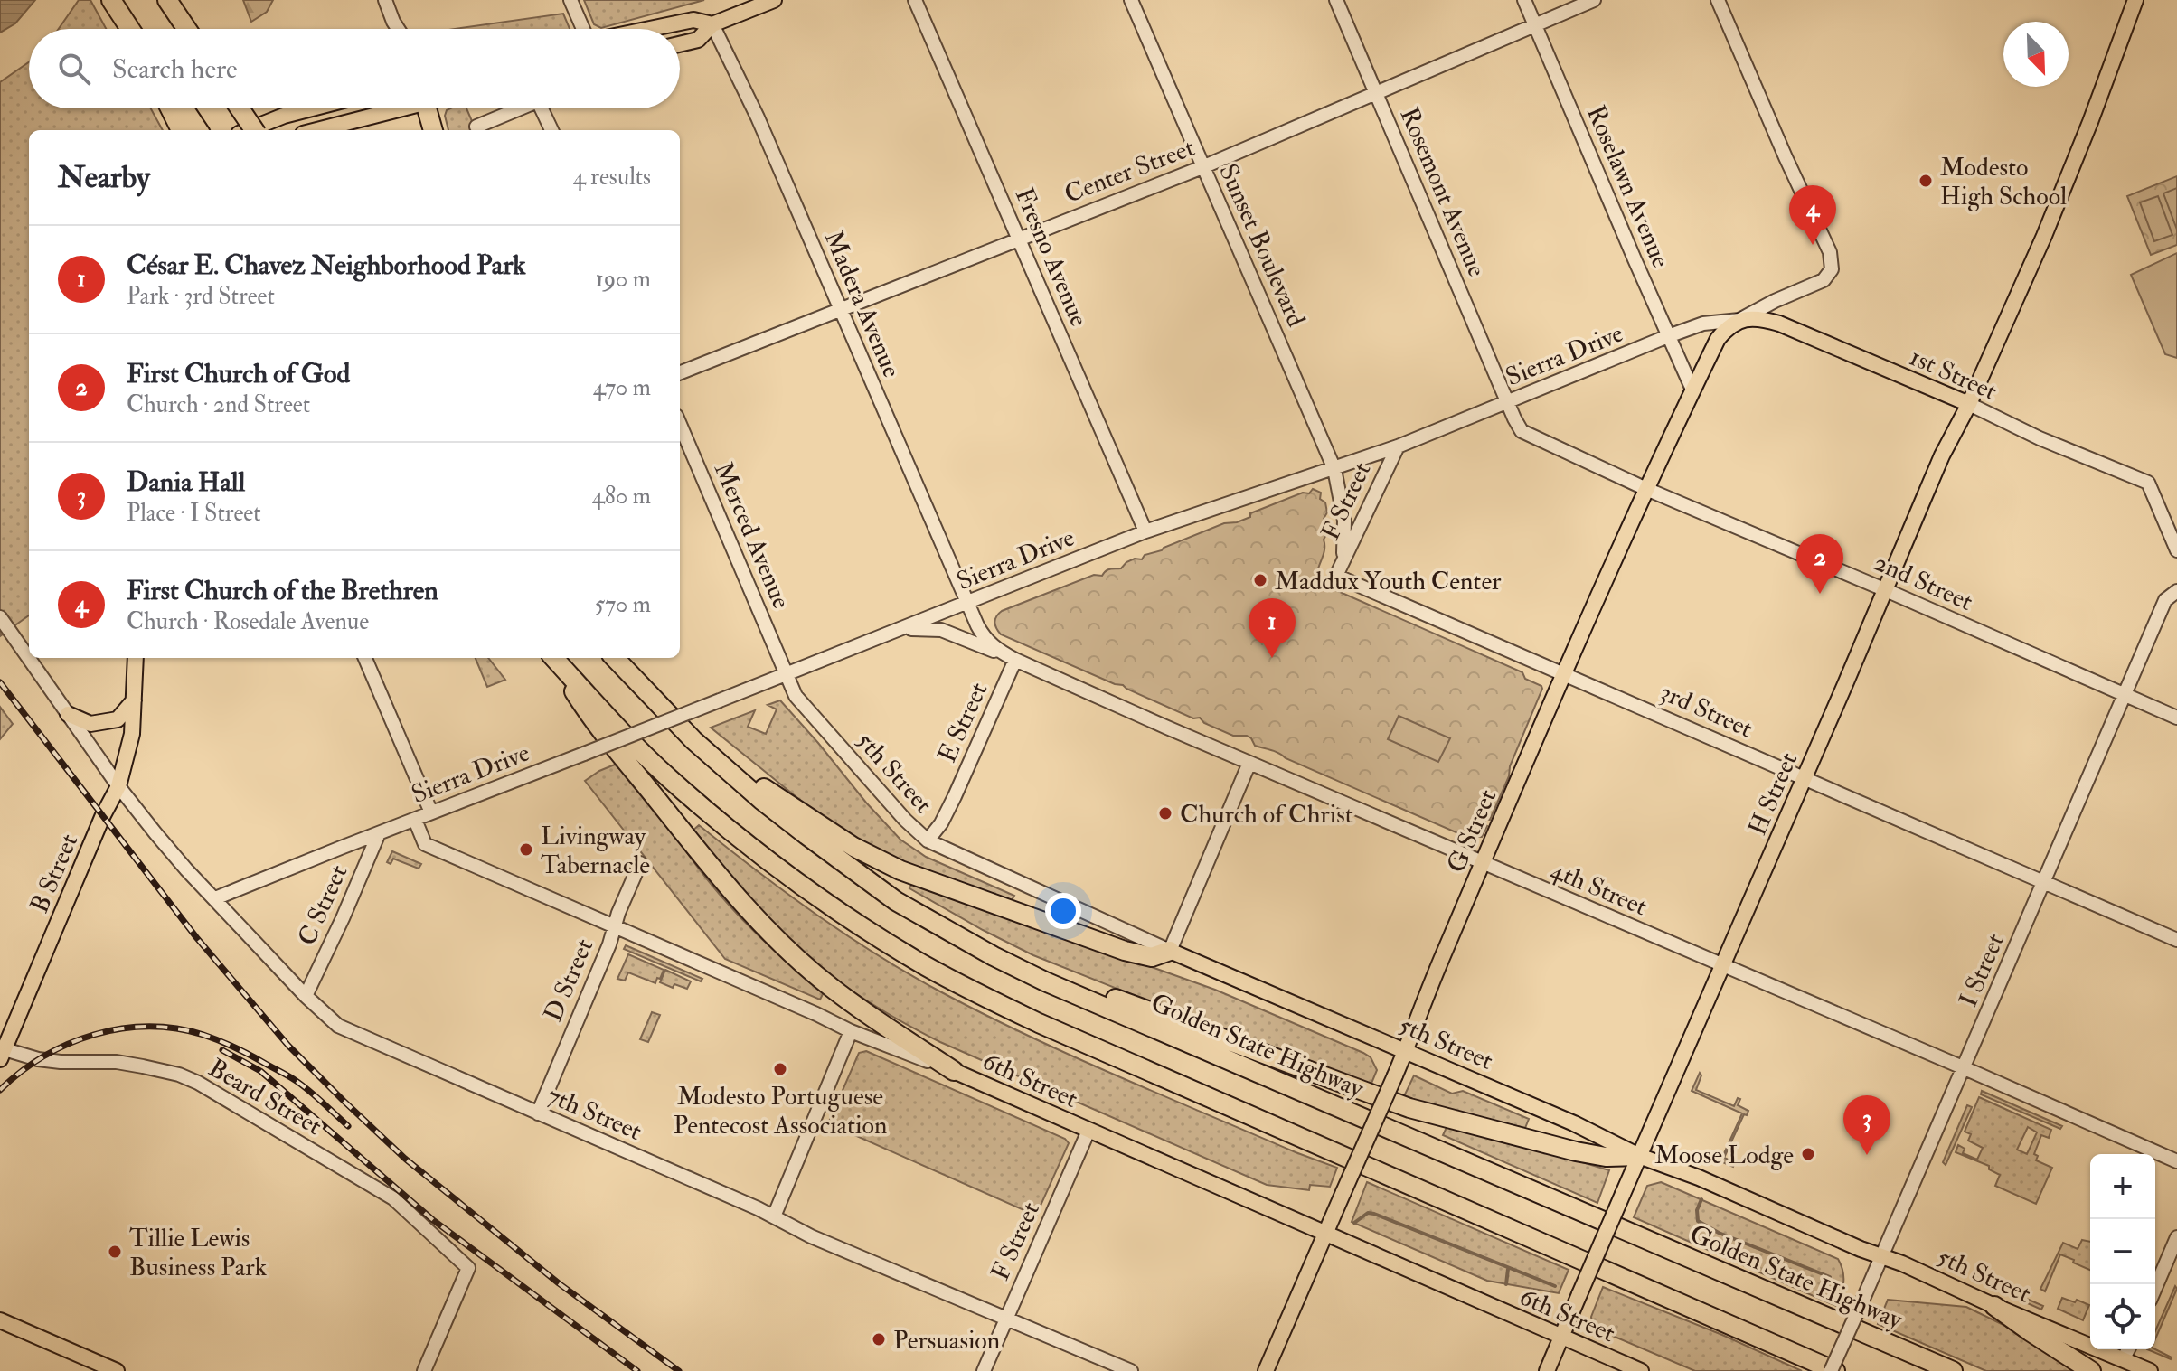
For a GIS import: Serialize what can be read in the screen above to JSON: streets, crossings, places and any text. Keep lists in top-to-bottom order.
{
  "streets": {
    "highway": ["Golden State Highway"],
    "main road": [
      "1st Street",
      "5th Street",
      "H Street",
      "G Street",
      "B Street",
      "6th Street"
    ],
    "street": [
      "Center Street",
      "Roselawn Avenue",
      "Rosemont Avenue",
      "Sunset Boulevard",
      "Fresno Avenue",
      "Madera Avenue",
      "Sierra Drive",
      "F Street",
      "Merced Avenue",
      "2nd Street",
      "3rd Street",
      "E Street",
      "4th Street",
      "C Street",
      "I Street",
      "D Street",
      "Beard Street",
      "7th Street"
    ]
  },
  "crossings": [
    ["Center Street", "Roselawn Avenue"],
    ["Center Street", "Rosemont Avenue"],
    ["Center Street", "Sunset Boulevard"],
    ["Center Street", "Fresno Avenue"],
    ["Center Street", "Madera Avenue"],
    ["Roselawn Avenue", "Sierra Drive"],
    ["Roselawn Avenue", "G Street"],
    ["Rosemont Avenue", "Sierra Drive"],
    ["Rosemont Avenue", "2nd Street"],
    ["Sunset Boulevard", "Sierra Drive"],
    ["Fresno Avenue", "Sierra Drive"],
    ["Madera Avenue", "Sierra Drive"],
    ["Madera Avenue", "4th Street"],
    ["Sierra Drive", "1st Street"],
    ["Sierra Drive", "F Street"],
    ["Sierra Drive", "Merced Avenue"],
    ["Sierra Drive", "2nd Street"],
    ["Sierra Drive", "5th Street"],
    ["Sierra Drive", "G Street"],
    ["Sierra Drive", "4th Street"],
    ["Sierra Drive", "C Street"],
    ["Sierra Drive", "6th Street"],
    ["Sierra Drive", "7th Street"],
    ["1st Street", "H Street"],
    ["1st Street", "G Street"],
    ["F Street", "3rd Street"],
    ["F Street", "6th Street"],
    ["F Street", "7th Street"],
    ["Merced Avenue", "5th Street"],
    ["2nd Street", "H Street"],
    ["2nd Street", "G Street"],
    ["2nd Street", "I Street"],
    ["3rd Street", "H Street"],
    ["3rd Street", "G Street"],
    ["3rd Street", "I Street"],
    ["E Street", "5th Street"],
    ["E Street", "4th Street"],
    ["5th Street", "H Street"],
    ["5th Street", "G Street"],
    ["5th Street", "I Street"],
    ["H Street", "4th Street"],
    ["H Street", "6th Street"],
    ["G Street", "4th Street"],
    ["G Street", "6th Street"],
    ["B Street", "Beard Street"],
    ["B Street", "7th Street"],
    ["4th Street", "I Street"],
    ["C Street", "7th Street"],
    ["D Street", "6th Street"],
    ["D Street", "7th Street"]
  ],
  "places": [
    "Modesto High School",
    "Maddux Youth Center",
    "Church of Christ",
    "Livingway Tabernacle",
    "Modesto Portuguese Pentecost Association",
    "Moose Lodge",
    "Tillie Lewis Business Park",
    "Persuasion"
  ],
  "north": "bottom right",
  "page": {
    "search": "Search here",
    "heading": ["Nearby", "4 results"],
    "pins": [
      "4",
      "2",
      "1",
      "3"
    ],
    "list": [
      {
        "mark": "1",
        "name": "César E. Chavez Neighborhood Park",
        "note": "Park · 3rd Street",
        "value": "190 m"
      },
      {
        "mark": "2",
        "name": "First Church of God",
        "note": "Church · 2nd Street",
        "value": "470 m"
      },
      {
        "mark": "3",
        "name": "Dania Hall",
        "note": "Place · I Street",
        "value": "480 m"
      },
      {
        "mark": "4",
        "name": "First Church of the Brethren",
        "note": "Church · Rosedale Avenue",
        "value": "570 m"
      }
    ],
    "map_buttons": ["+", "−"]
  }
}
